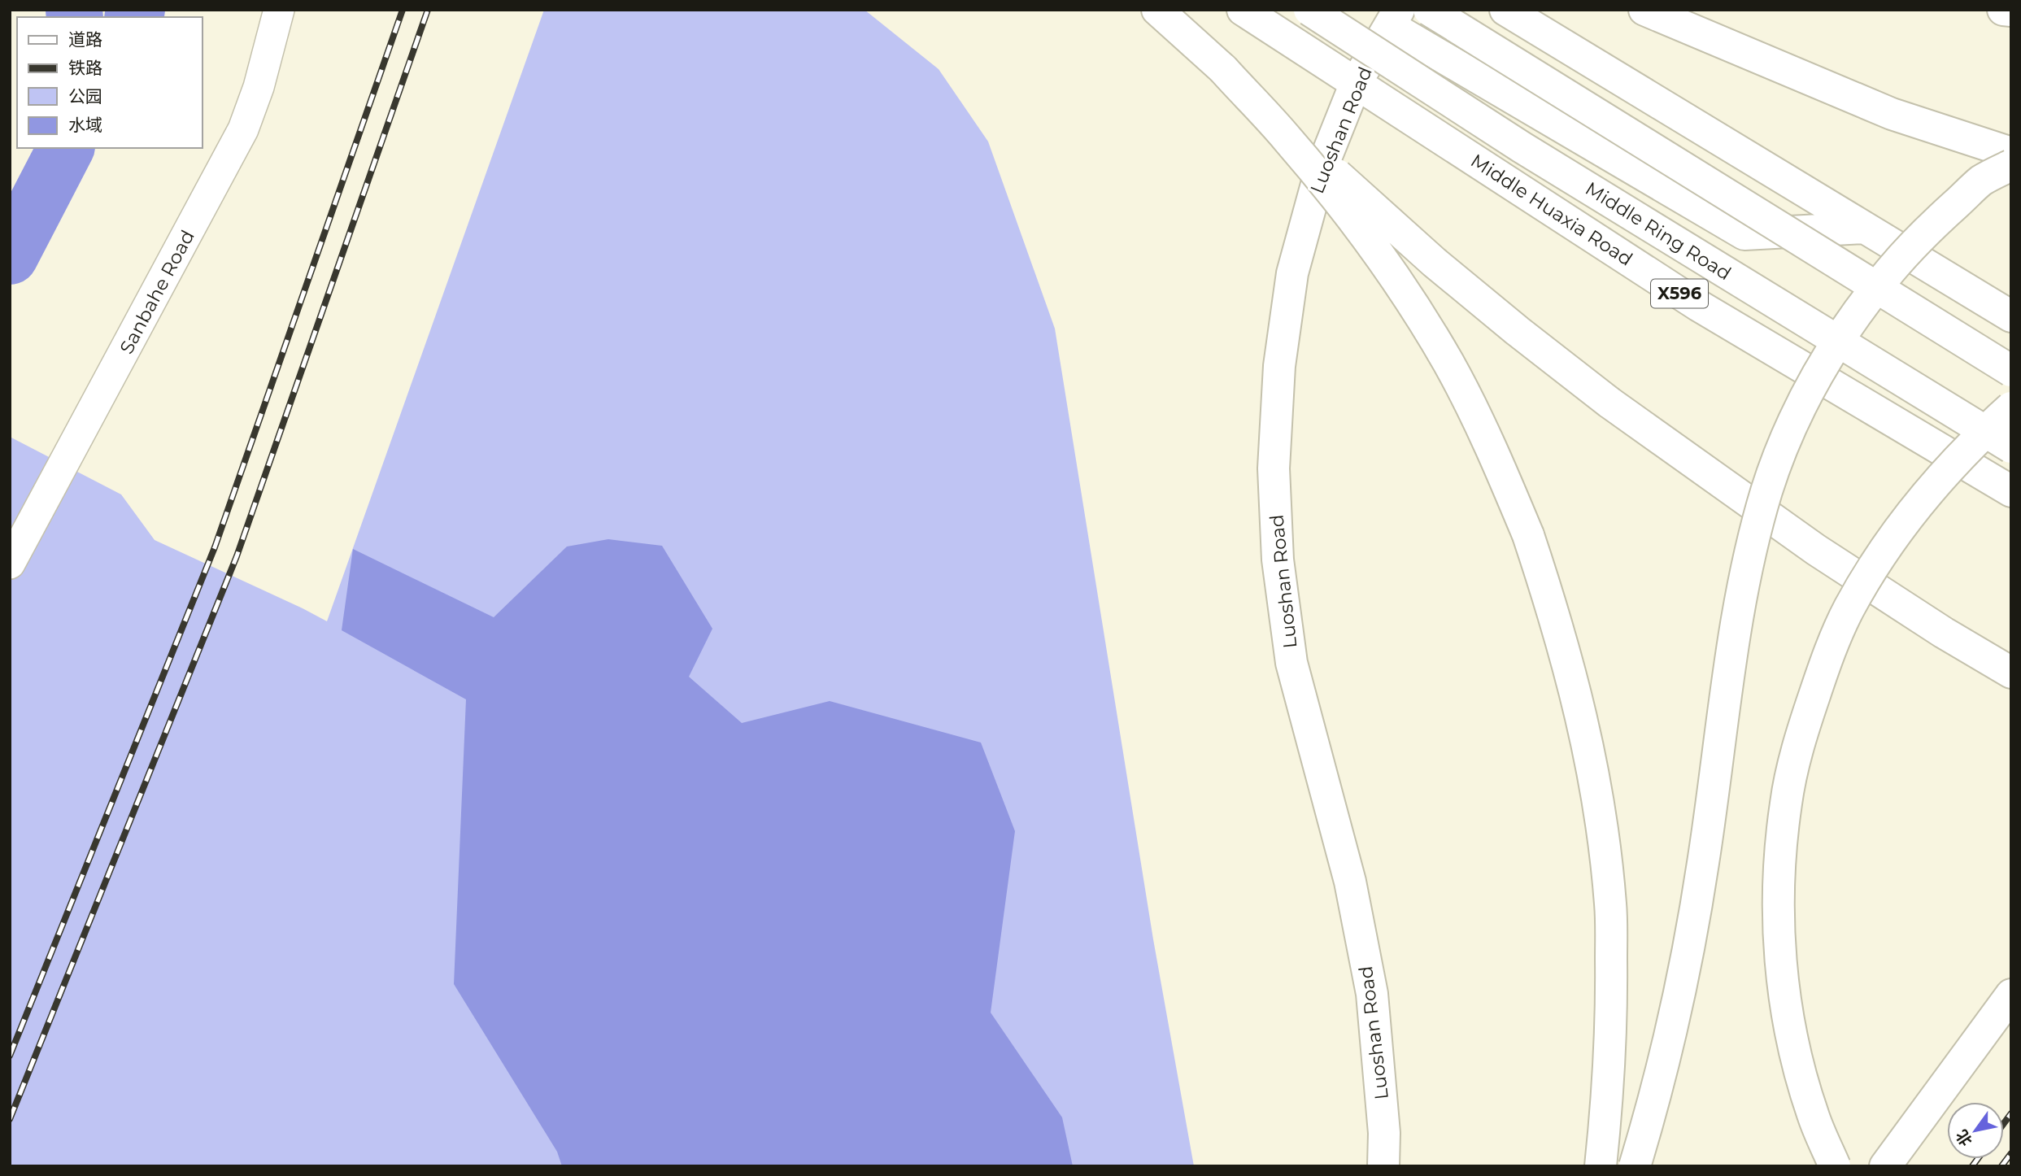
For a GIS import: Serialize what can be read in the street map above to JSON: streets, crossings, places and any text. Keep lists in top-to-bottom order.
{
  "streets": {
    "main road": [
      "Luoshan Road",
      "Middle Huaxia Road",
      "Middle Ring Road",
      "X596"
    ],
    "street": ["Sanbahe Road"]
  },
  "crossings": [
    ["Luoshan Road", "Middle Huaxia Road"]
  ],
  "legend": [
    "道路",
    "铁路",
    "公园",
    "水域"
  ],
  "north": "bottom left"
}
